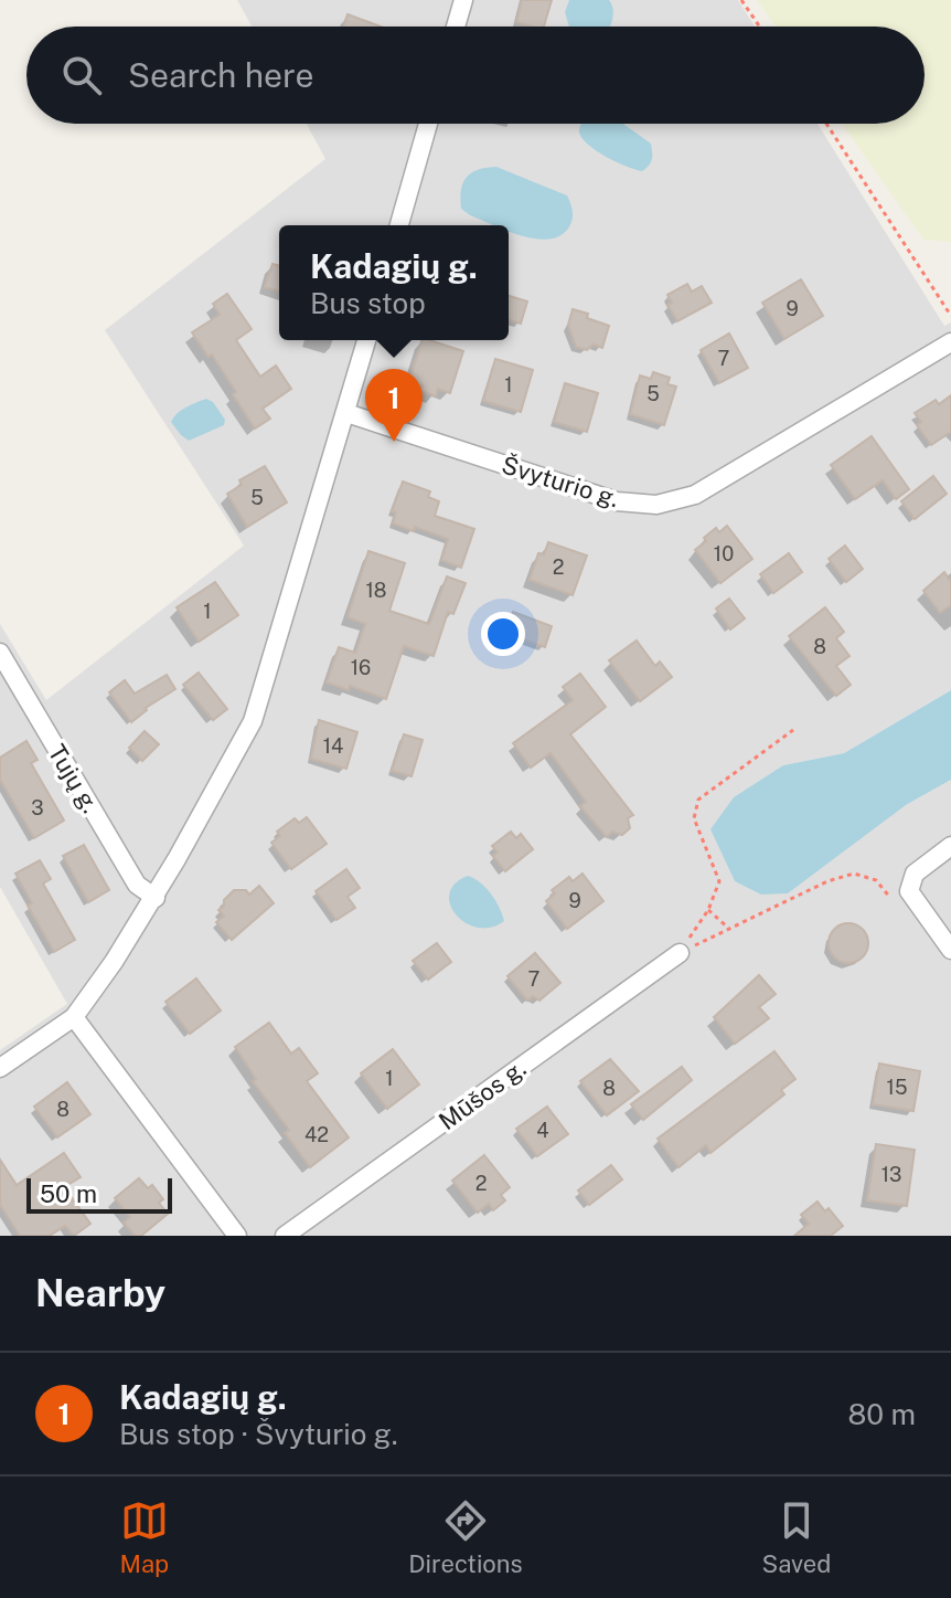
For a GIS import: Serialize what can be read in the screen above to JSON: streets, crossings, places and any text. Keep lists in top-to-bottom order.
{
  "streets": {
    "street": ["Švyturio g.", "Tujų g.", "Mūšos g."]
  },
  "house_numbers": [
    "9",
    "7",
    "1",
    "5",
    "5",
    "10",
    "2",
    "18",
    "1",
    "8",
    "16",
    "14",
    "3",
    "9",
    "7",
    "1",
    "15",
    "8",
    "8",
    "4",
    "42",
    "13",
    "2"
  ],
  "scale_bar": "50 m",
  "page": {
    "search": "Search here",
    "popup": ["Kadagių g.", "Bus stop"],
    "pins": "1",
    "scale": "50 m",
    "heading": "Nearby",
    "list": [
      {
        "mark": "1",
        "name": "Kadagių g.",
        "note": "Bus stop · Švyturio g.",
        "value": "80 m"
      }
    ],
    "nav": ["Map", "Directions", "Saved"]
  }
}
